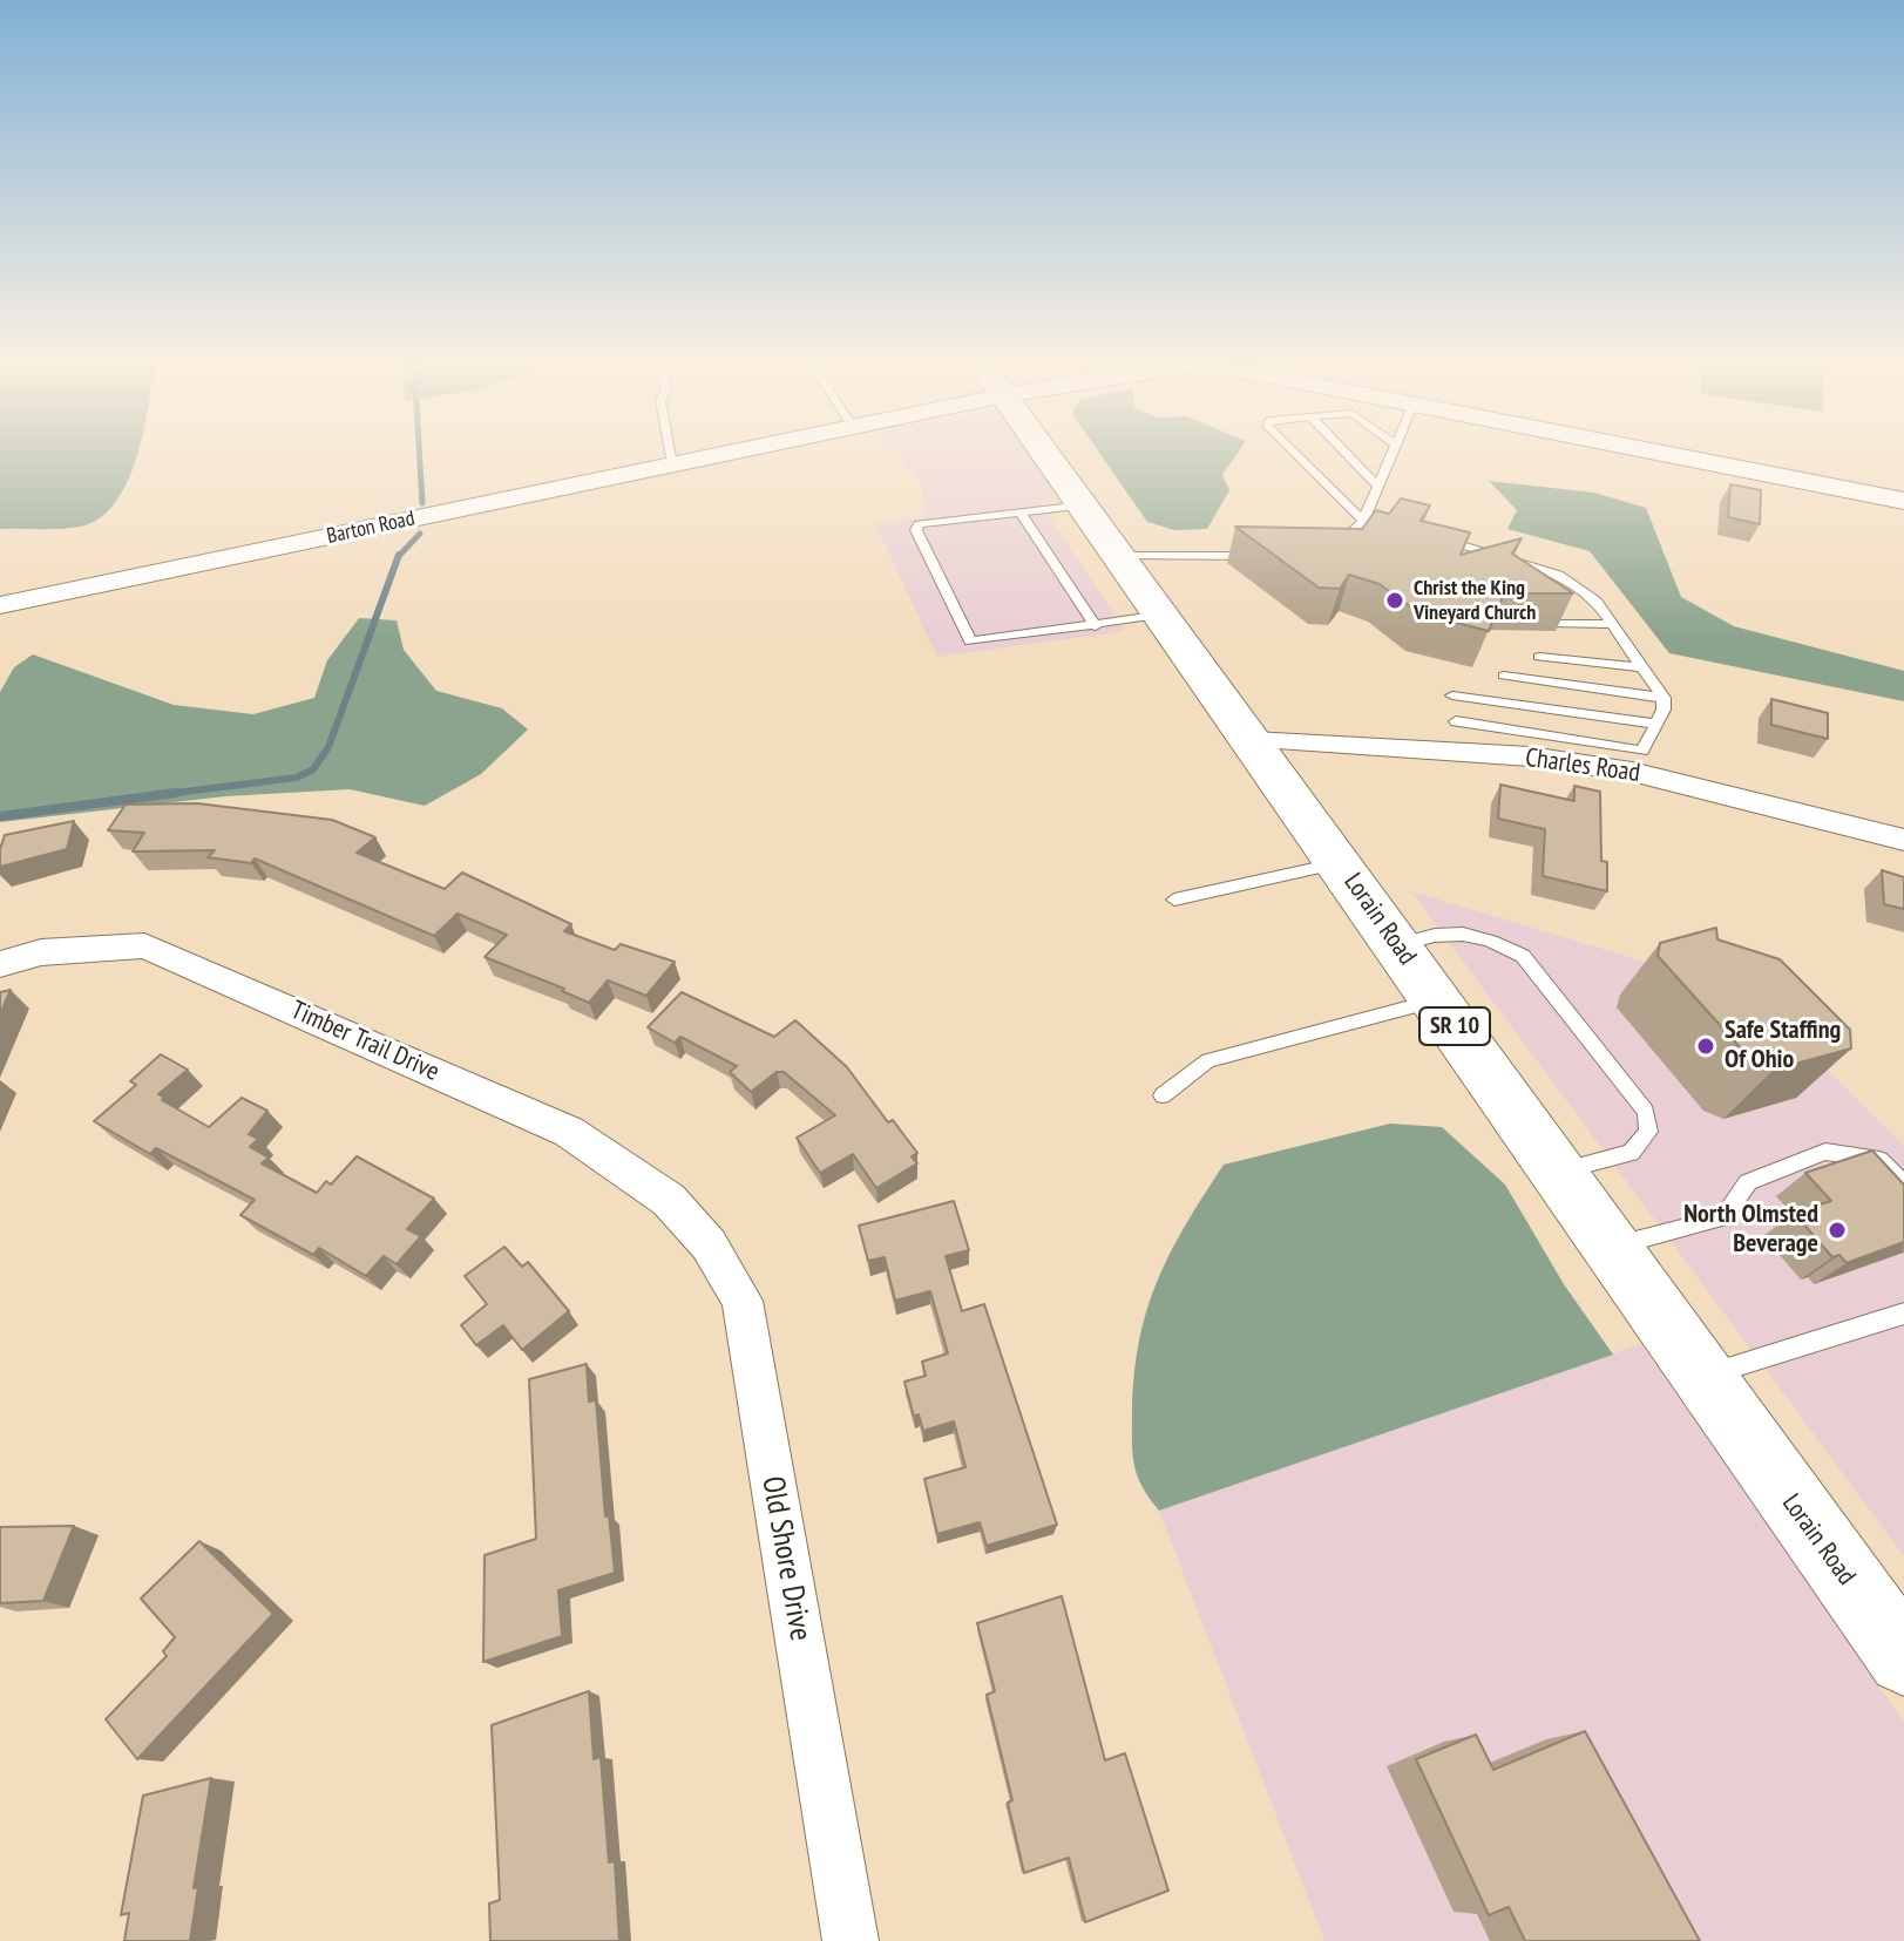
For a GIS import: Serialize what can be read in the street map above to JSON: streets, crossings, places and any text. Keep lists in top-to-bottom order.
{
  "streets": {
    "main road": ["Lorain Road", "SR 10"],
    "street": [
      "Barton Road",
      "Charles Road",
      "Timber Trail Drive",
      "Old Shore Drive"
    ]
  },
  "crossings": [
    ["Charles Road", "Lorain Road"],
    ["Timber Trail Drive", "Old Shore Drive"]
  ],
  "places": ["Christ the King Vineyard Church", "Safe Staffing Of Ohio", "North Olmsted Beverage"]
}
